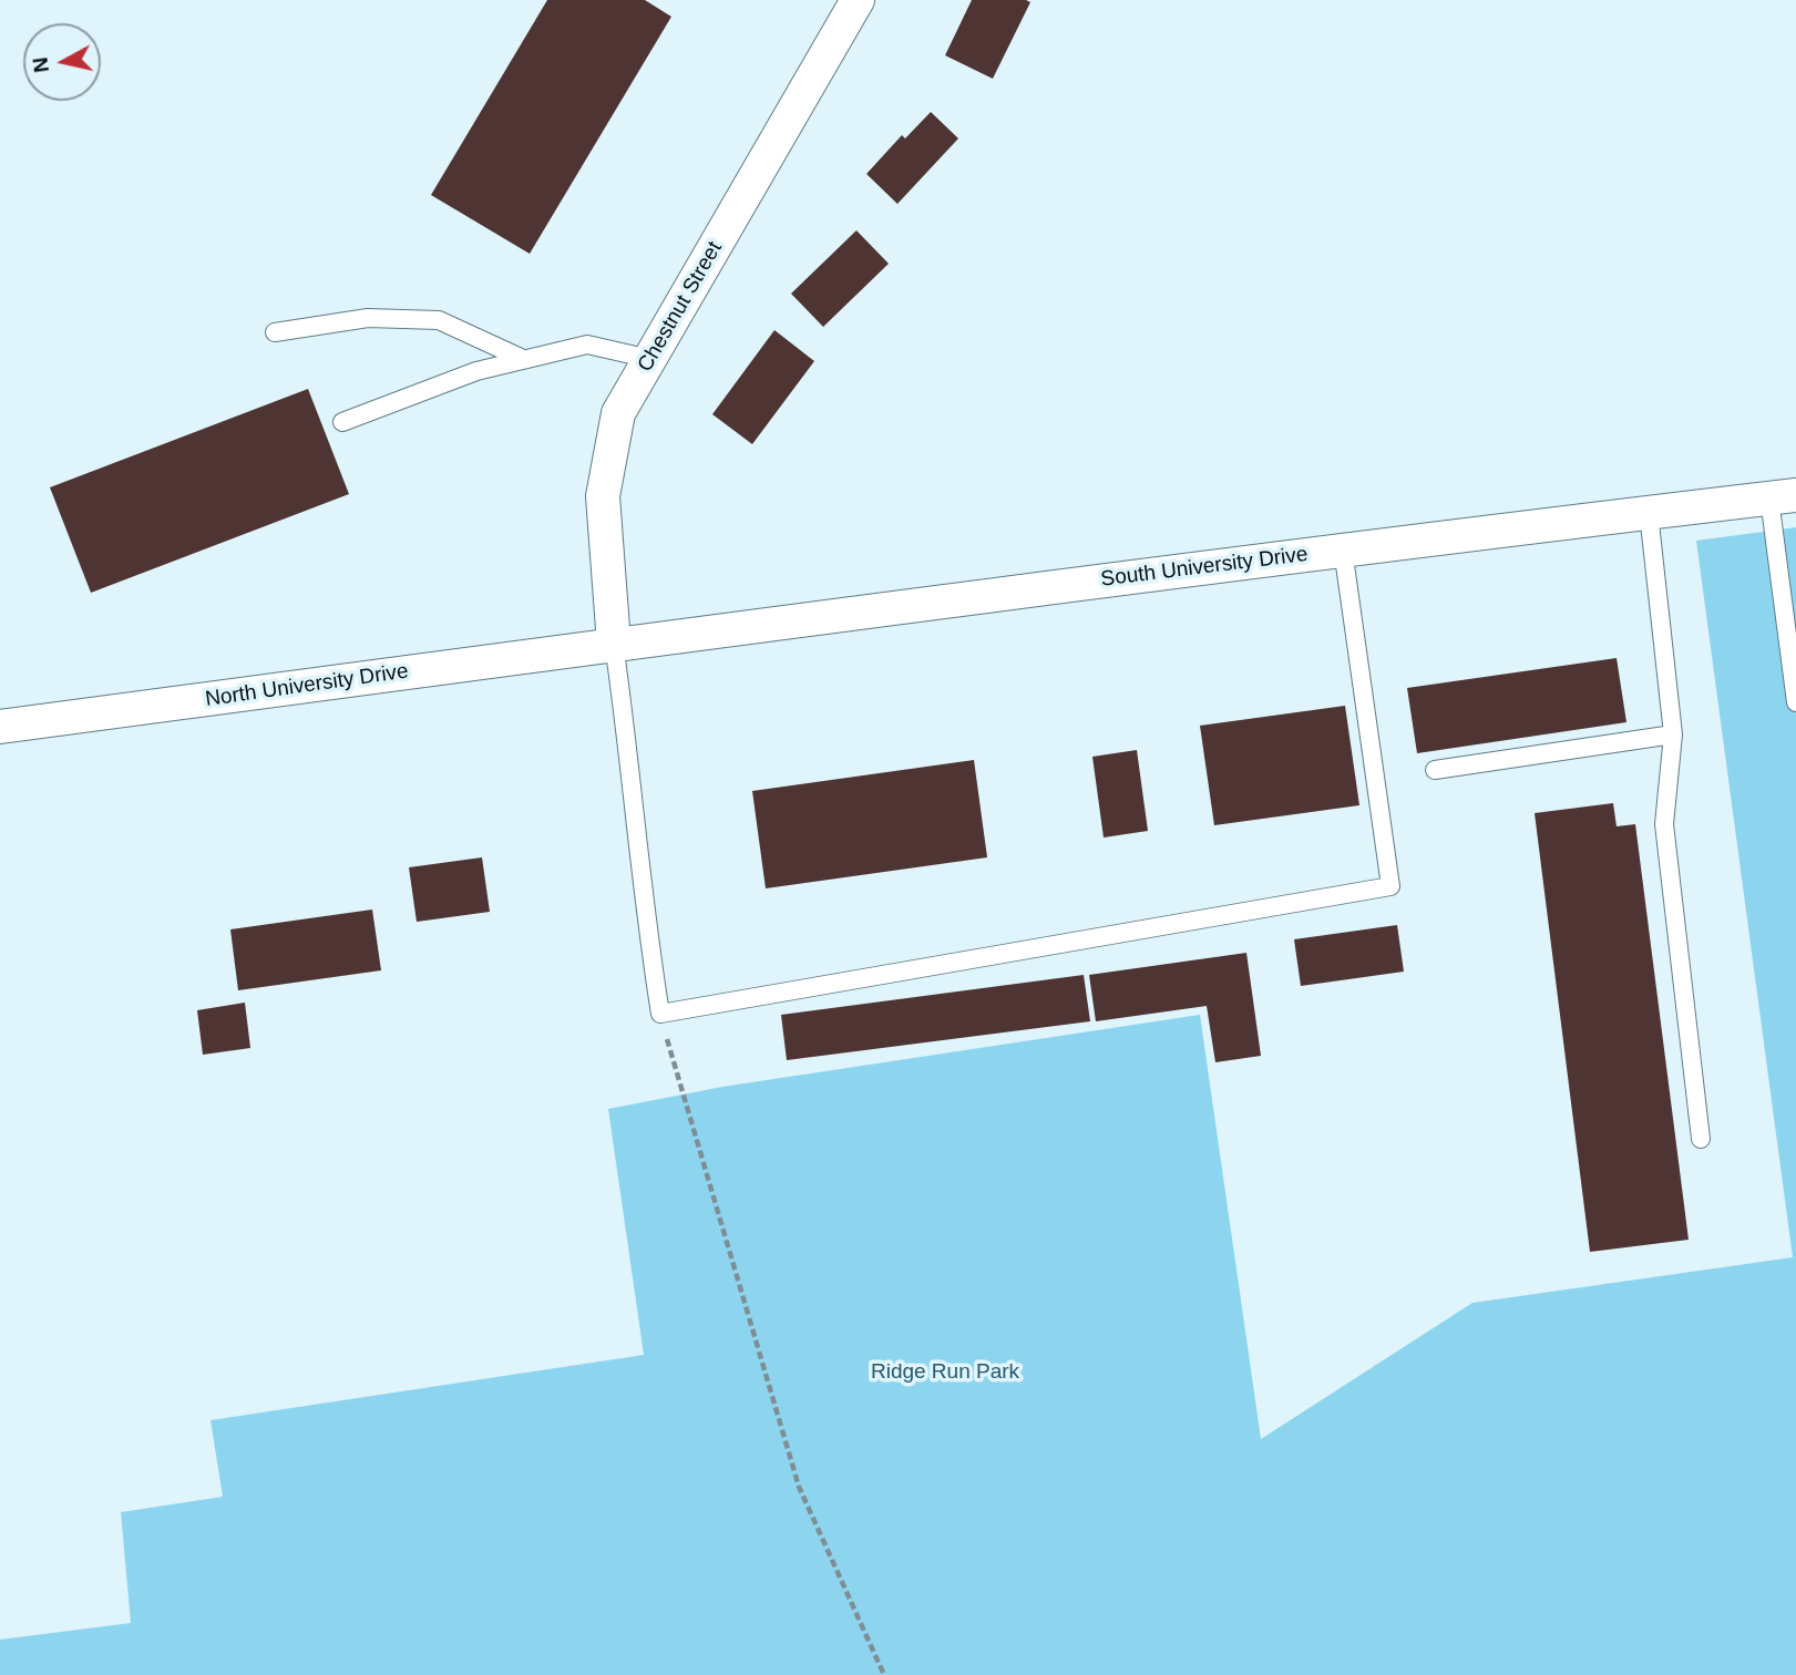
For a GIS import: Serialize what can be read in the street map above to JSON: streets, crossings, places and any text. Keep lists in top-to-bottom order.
{
  "streets": {
    "street": ["Chestnut Street", "South University Drive", "North University Drive"]
  },
  "crossings": [
    ["Chestnut Street", "South University Drive"],
    ["Chestnut Street", "North University Drive"],
    ["South University Drive", "North University Drive"]
  ],
  "parks": ["Ridge Run Park"],
  "north": "left"
}
